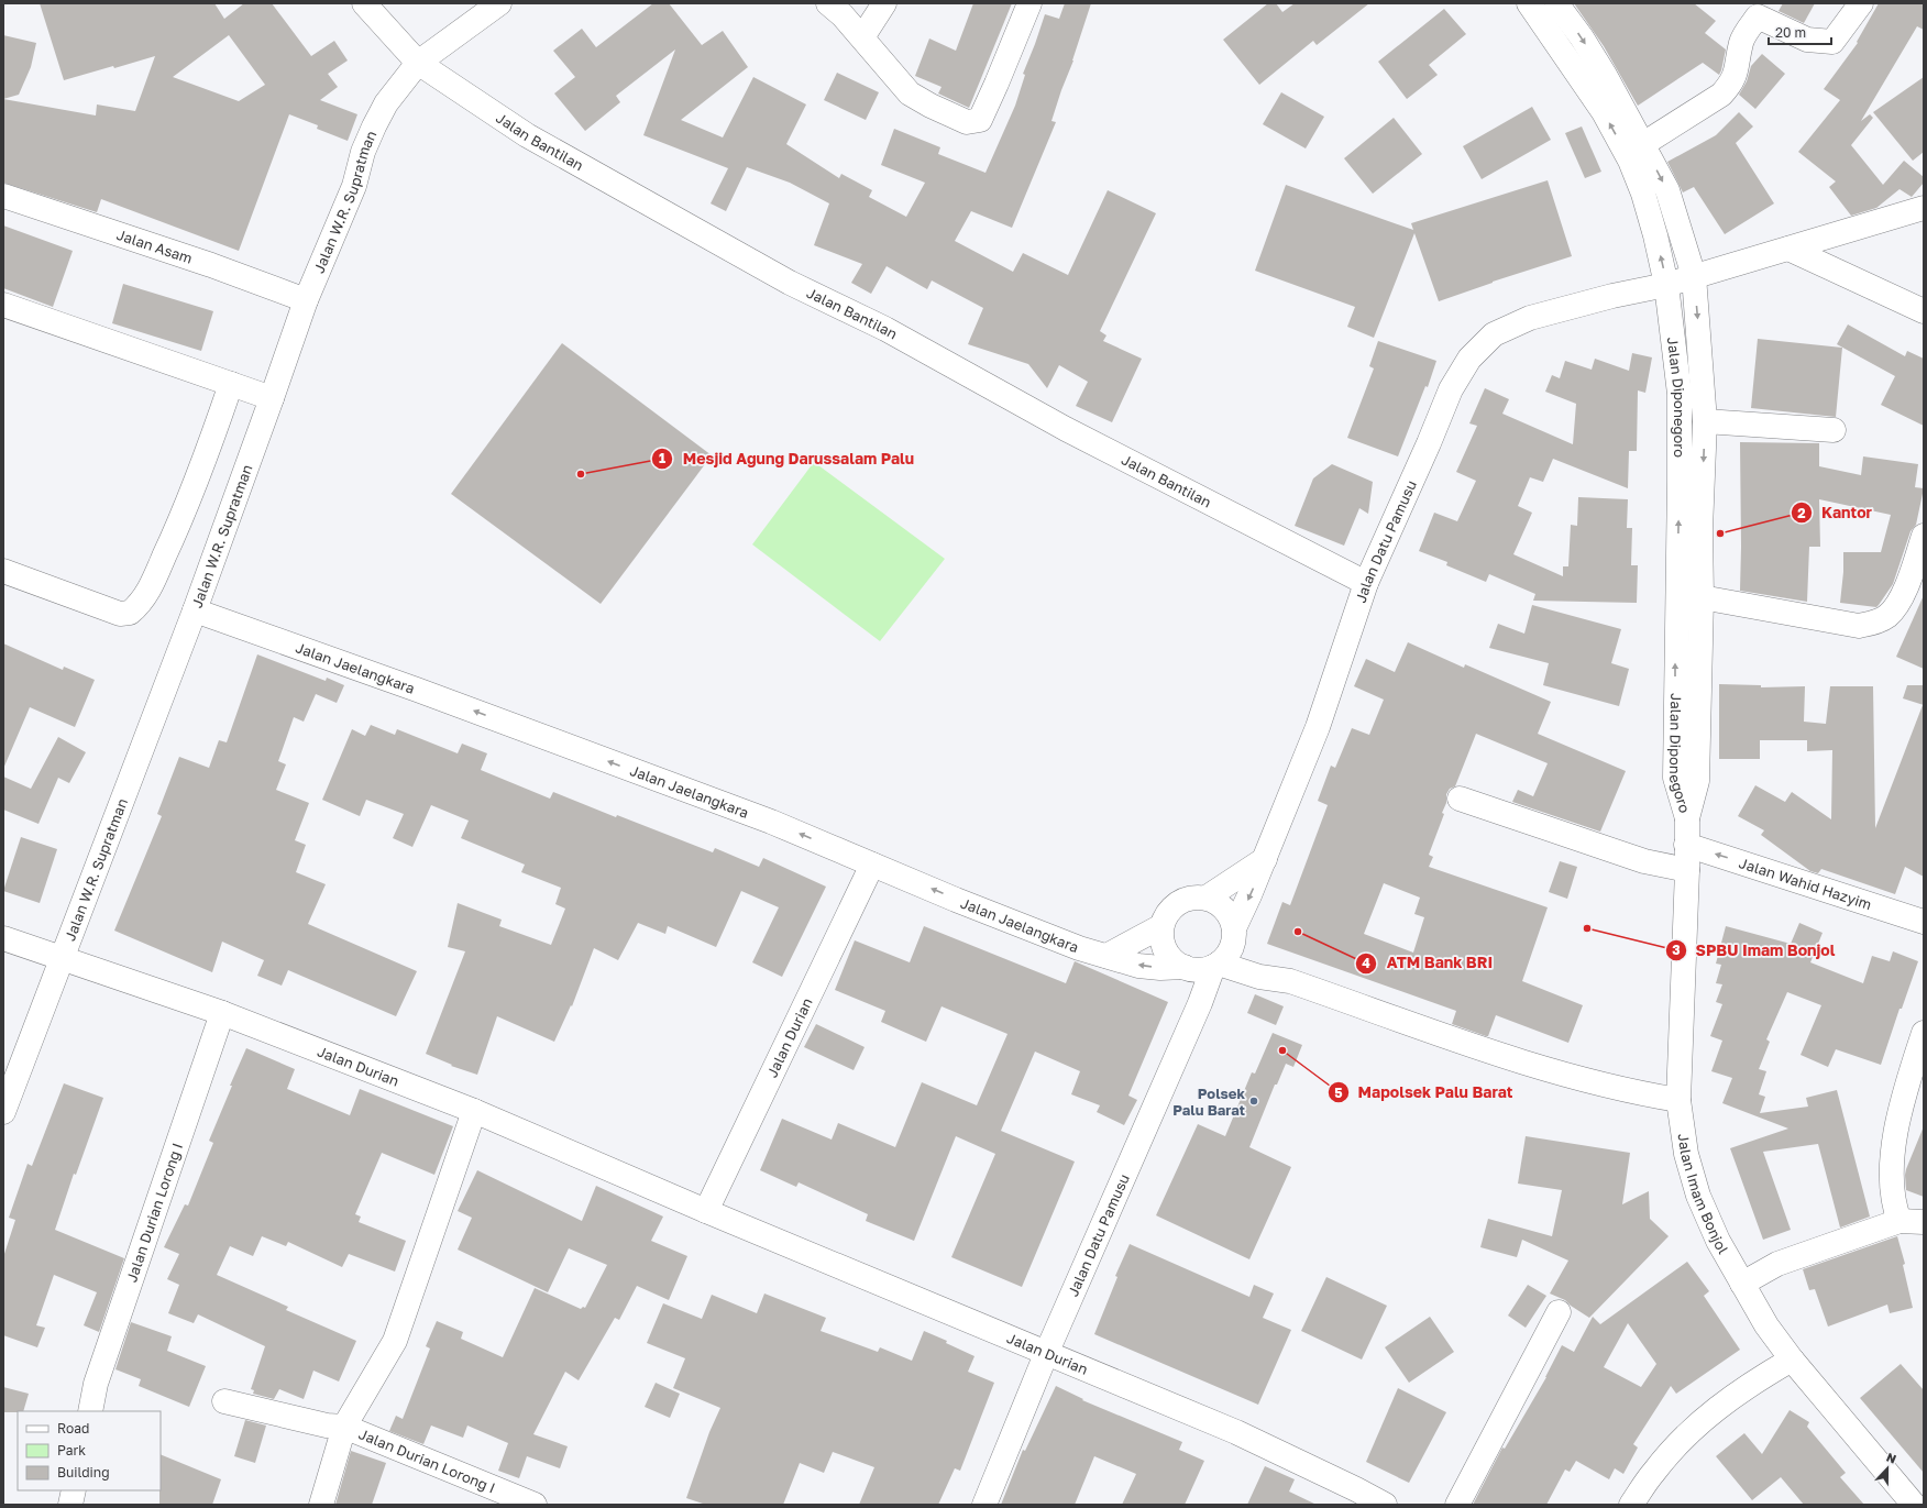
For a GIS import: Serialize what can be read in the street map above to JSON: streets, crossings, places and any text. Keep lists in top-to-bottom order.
{
  "streets": {
    "main road": [
      "Jalan Bantilan",
      "Jalan W.R. Supratman",
      "Jalan Asam",
      "Jalan Diponegoro",
      "Jalan Datu Pamusu",
      "Jalan Jaelangkara",
      "Jalan Wahid Hazyim",
      "Jalan Durian",
      "Jalan Imam Bonjol",
      "Jalan Durian Lorong I"
    ]
  },
  "crossings": [
    ["Jalan Bantilan", "Jalan W.R. Supratman"],
    ["Jalan Bantilan", "Jalan Datu Pamusu"],
    ["Jalan W.R. Supratman", "Jalan Asam"],
    ["Jalan W.R. Supratman", "Jalan Jaelangkara"],
    ["Jalan W.R. Supratman", "Jalan Durian"],
    ["Jalan Diponegoro", "Jalan Datu Pamusu"],
    ["Jalan Diponegoro", "Jalan Imam Bonjol"],
    ["Jalan Datu Pamusu", "Jalan Jaelangkara"],
    ["Jalan Datu Pamusu", "Jalan Durian"],
    ["Jalan Jaelangkara", "Jalan Durian"],
    ["Jalan Wahid Hazyim", "Jalan Imam Bonjol"],
    ["Jalan Durian", "Jalan Durian Lorong I"]
  ],
  "one_way": ["Jalan Jaelangkara", "Jalan Wahid Hazyim"],
  "places": [
    "Mesjid Agung Darussalam Palu",
    "Kantor",
    "SPBU Imam Bonjol",
    "ATM Bank BRI",
    "Mapolsek Palu Barat",
    "Polsek Palu Barat"
  ],
  "legend": ["Road", "Park", "Building"],
  "scale_bar": "20 m",
  "north": "top"
}
